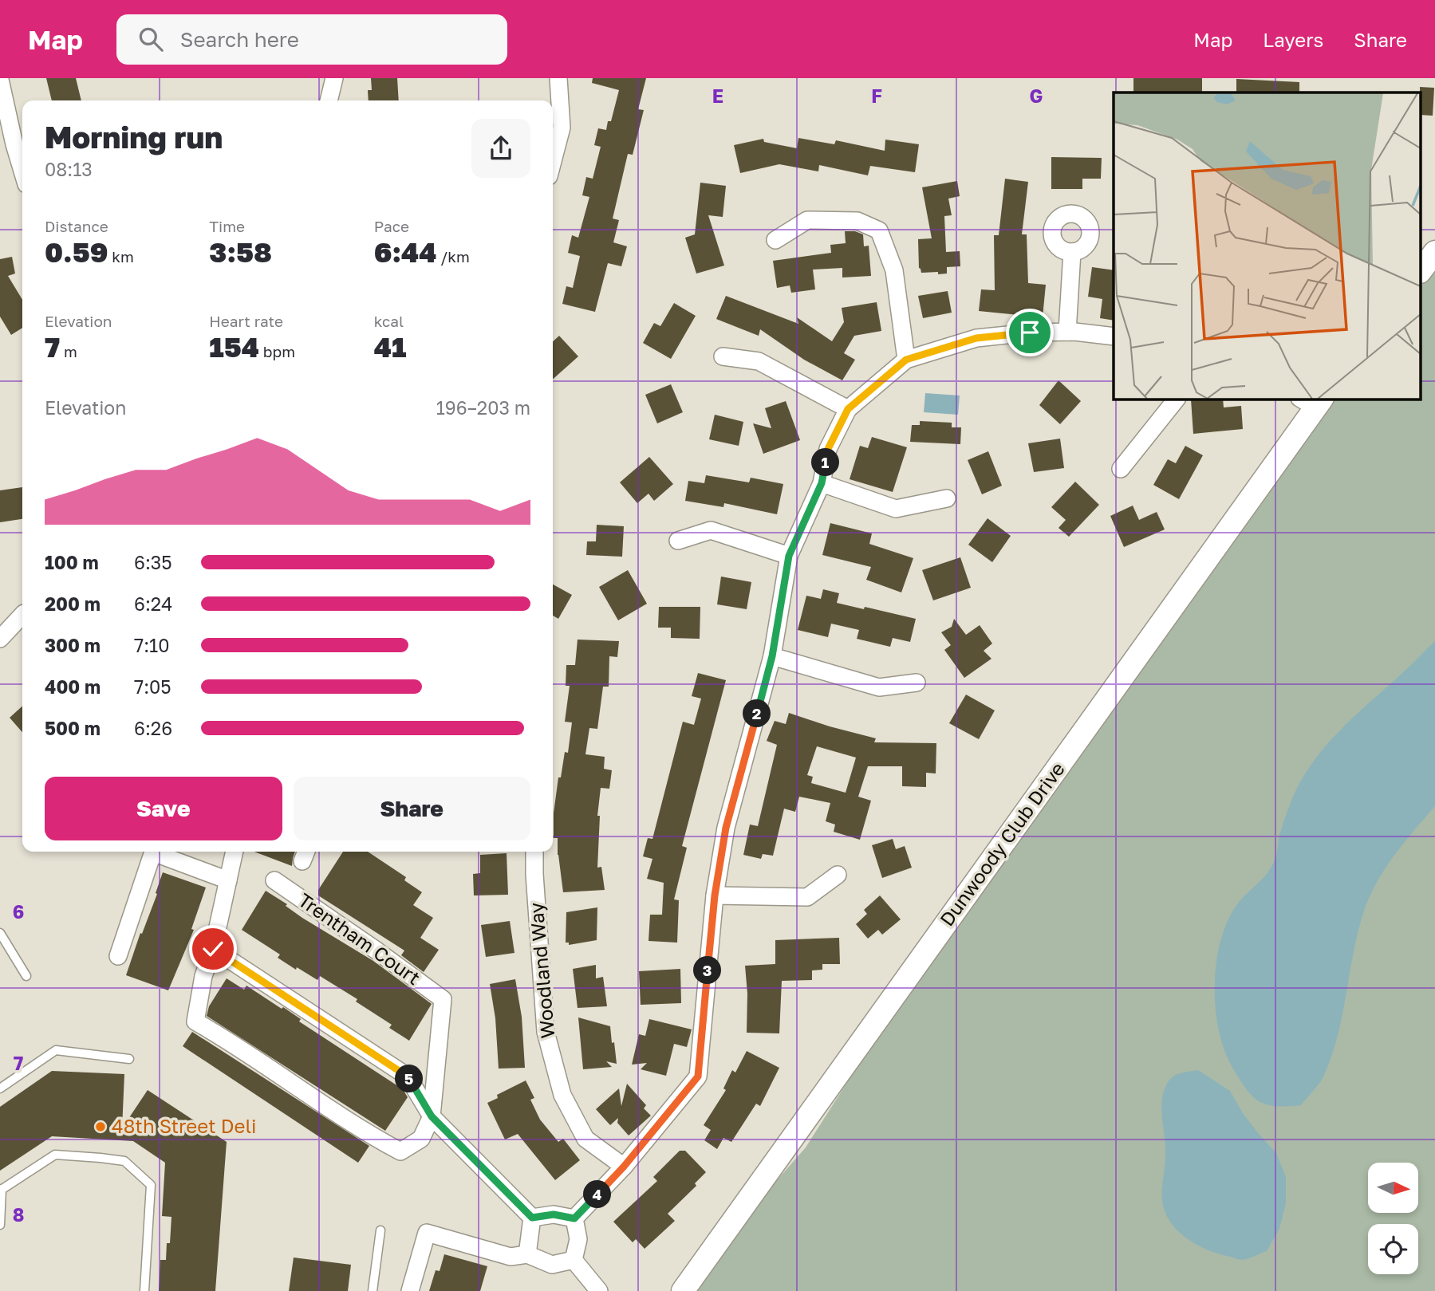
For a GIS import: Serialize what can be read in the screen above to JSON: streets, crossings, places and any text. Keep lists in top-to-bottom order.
{
  "streets": {
    "street": ["Dunwoody Club Drive", "Trentham Court", "Woodland Way"]
  },
  "places": ["48th Street Deli"],
  "north": "right",
  "page": {
    "header": "Map",
    "search": "Search here",
    "nav": ["Map", "Layers", "Share"],
    "heading": ["Morning run", "08:13"],
    "stats": [
      ["Distance", "0.59 km"],
      ["Time", "3:58"],
      ["Pace", "6:44 /km"],
      ["Elevation", "7 m"],
      ["Heart rate", "154 bpm"],
      ["kcal", "41"]
    ],
    "chart": ["Elevation", "196–203 m"],
    "pins": [
      "1",
      "2",
      "3",
      "5",
      "4"
    ],
    "list": [
      {
        "name": "100 m",
        "note": "6:35"
      },
      {
        "name": "200 m",
        "note": "6:24"
      },
      {
        "name": "300 m",
        "note": "7:10"
      },
      {
        "name": "400 m",
        "note": "7:05"
      },
      {
        "name": "500 m",
        "note": "6:26"
      }
    ],
    "buttons": ["Save", "Share"]
  },
  "grid": {
    "columns": ["E", "F", "G"],
    "rows": ["6", "7", "8"]
  }
}
